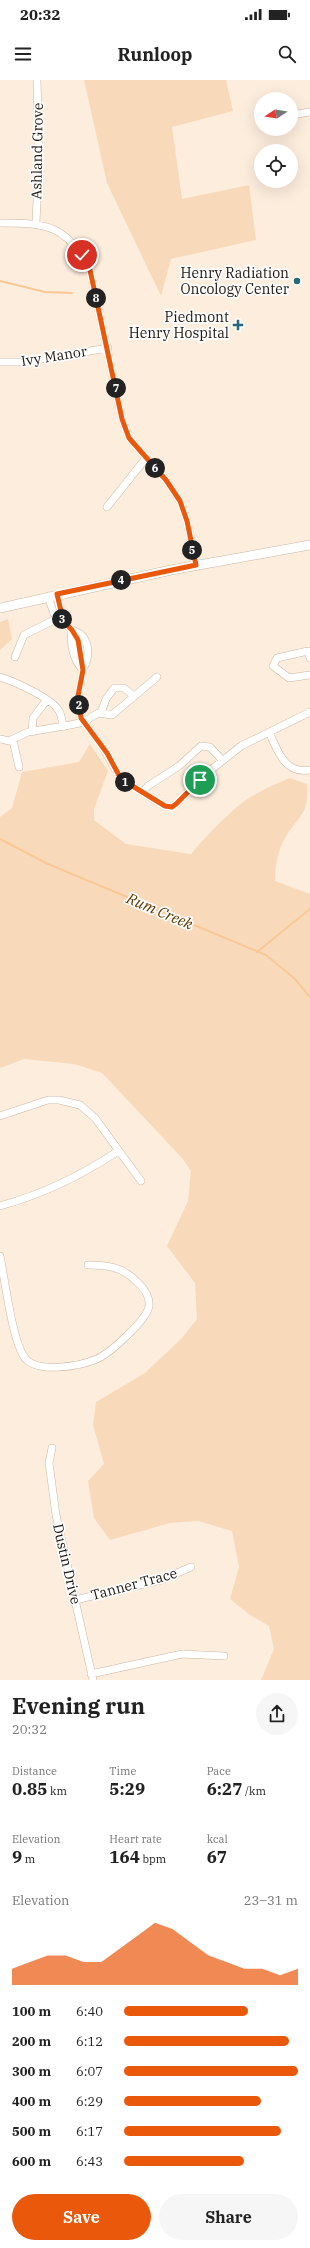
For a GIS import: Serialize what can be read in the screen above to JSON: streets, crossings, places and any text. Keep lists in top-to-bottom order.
{
  "streets": {
    "street": [
      "Ashland Grove",
      "Ivy Manor",
      "Dustin Drive",
      "Tanner Trace"
    ]
  },
  "crossings": [
    ["Dustin Drive", "Tanner Trace"]
  ],
  "water": ["Rum Creek"],
  "places": {
    "other": ["Henry Radiation Oncology Center"],
    "health": ["Piedmont Henry Hospital"]
  },
  "north": "left",
  "page": {
    "status": "20:32",
    "header": "Runloop",
    "pins": [
      "8",
      "7",
      "6",
      "5",
      "4",
      "3",
      "2",
      "1"
    ],
    "heading": ["Evening run", "20:32"],
    "stats": [
      ["Distance", "0.85 km"],
      ["Time", "5:29"],
      ["Pace", "6:27 /km"],
      ["Elevation", "9 m"],
      ["Heart rate", "164 bpm"],
      ["kcal", "67"]
    ],
    "chart": ["Elevation", "23–31 m"],
    "list": [
      {
        "name": "100 m",
        "note": "6:40"
      },
      {
        "name": "200 m",
        "note": "6:12"
      },
      {
        "name": "300 m",
        "note": "6:07"
      },
      {
        "name": "400 m",
        "note": "6:29"
      },
      {
        "name": "500 m",
        "note": "6:17"
      },
      {
        "name": "600 m",
        "note": "6:43"
      }
    ],
    "buttons": ["Save", "Share"]
  }
}
